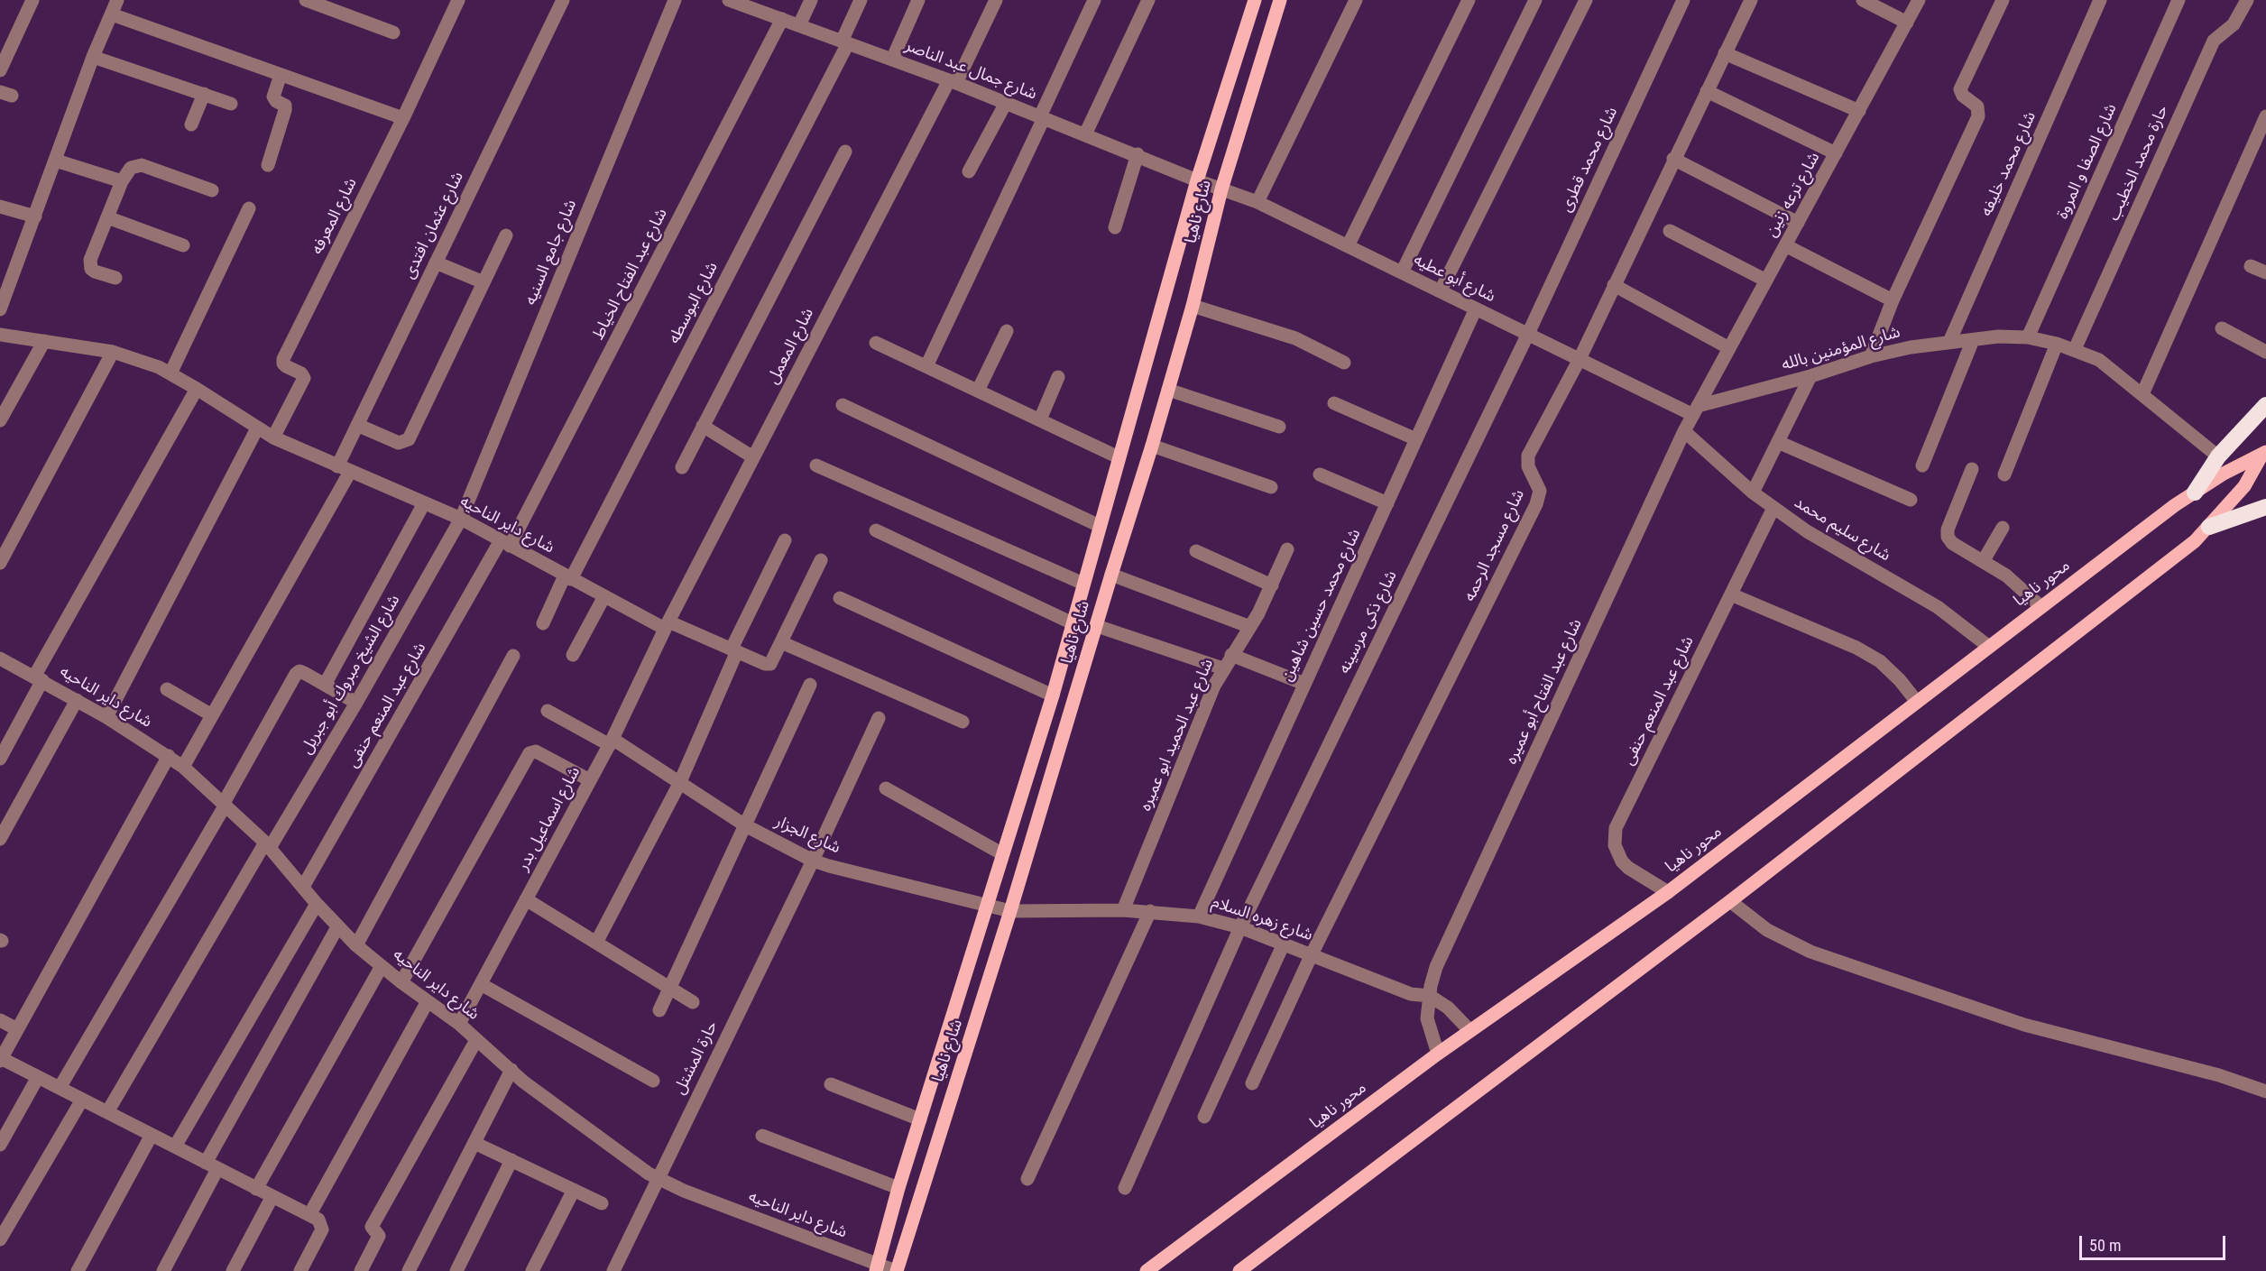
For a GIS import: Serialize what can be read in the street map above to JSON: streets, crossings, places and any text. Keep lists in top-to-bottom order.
{
  "streets": {
    "main road": ["شارع ناهيا", "محور ناهيا"],
    "street": [
      "شارع جمال عبد الناصر",
      "شارع محمد قطرى",
      "شارع الصفا و المروة",
      "حارة محمد الخطيب",
      "شارع محمد خليفه",
      "شارع ترعه زنين",
      "شارع المعرفه",
      "شارع عثمان افتدى",
      "شارع جامع السنيه",
      "شارع عبد الفتاح الخياط",
      "شارع أبو عطيه",
      "شارع البوسطه",
      "شارع المعمل",
      "شارع المؤمنين بالله",
      "شارع داير الناحيه",
      "شارع سليم محمد",
      "شارع مسجد الرحمه",
      "شارع محمد حسين شاهين",
      "شارع ذكى مرسينه",
      "شارع الشيخ مبروك أبو جبريل",
      "شارع عبد الفتاح أبو عميره",
      "شارع عبد المنعم حنفى",
      "شارع عبد الحميد ابو عميره",
      "شارع اسماعيل بدر",
      "شارع الجزار",
      "شارع زهره السلام",
      "حارة المشتل"
    ]
  },
  "crossings": [
    ["شارع جمال عبد الناصر", "شارع ناهيا"],
    ["شارع جمال عبد الناصر", "شارع عبد الفتاح الخياط"],
    ["شارع جمال عبد الناصر", "شارع أبو عطيه"],
    ["شارع جمال عبد الناصر", "شارع البوسطه"],
    ["شارع جمال عبد الناصر", "شارع المعمل"],
    ["شارع محمد قطرى", "شارع أبو عطيه"],
    ["شارع محمد قطرى", "شارع ذكى مرسينه"],
    ["شارع الصفا و المروة", "شارع المؤمنين بالله"],
    ["حارة محمد الخطيب", "شارع المؤمنين بالله"],
    ["شارع محمد خليفه", "شارع المؤمنين بالله"],
    ["شارع ترعه زنين", "شارع أبو عطيه"],
    ["شارع ترعه زنين", "شارع المؤمنين بالله"],
    ["شارع ترعه زنين", "شارع عبد الفتاح أبو عميره"],
    ["شارع ناهيا", "شارع أبو عطيه"],
    ["شارع ناهيا", "شارع داير الناحيه"],
    ["شارع ناهيا", "شارع الجزار"],
    ["شارع ناهيا", "شارع زهره السلام"],
    ["شارع المعرفه", "شارع داير الناحيه"],
    ["شارع عثمان افتدى", "شارع داير الناحيه"],
    ["شارع جامع السنيه", "شارع داير الناحيه"],
    ["شارع جامع السنيه", "شارع الشيخ مبروك أبو جبريل"],
    ["شارع عبد الفتاح الخياط", "شارع داير الناحيه"],
    ["شارع عبد الفتاح الخياط", "شارع عبد المنعم حنفى"],
    ["شارع أبو عطيه", "شارع المؤمنين بالله"],
    ["شارع أبو عطيه", "شارع مسجد الرحمه"],
    ["شارع أبو عطيه", "شارع محمد حسين شاهين"],
    ["شارع أبو عطيه", "شارع ذكى مرسينه"],
    ["شارع أبو عطيه", "شارع عبد الفتاح أبو عميره"],
    ["شارع البوسطه", "شارع داير الناحيه"],
    ["شارع المعمل", "شارع داير الناحيه"],
    ["شارع المعمل", "شارع اسماعيل بدر"],
    ["شارع المؤمنين بالله", "شارع عبد الفتاح أبو عميره"],
    ["شارع داير الناحيه", "شارع الشيخ مبروك أبو جبريل"],
    ["شارع داير الناحيه", "شارع عبد المنعم حنفى"],
    ["شارع داير الناحيه", "شارع اسماعيل بدر"],
    ["شارع داير الناحيه", "حارة المشتل"],
    ["شارع سليم محمد", "محور ناهيا"],
    ["شارع سليم محمد", "شارع عبد الفتاح أبو عميره"],
    ["شارع سليم محمد", "شارع عبد المنعم حنفى"],
    ["شارع مسجد الرحمه", "شارع زهره السلام"],
    ["محور ناهيا", "شارع عبد الفتاح أبو عميره"],
    ["محور ناهيا", "شارع عبد المنعم حنفى"],
    ["شارع محمد حسين شاهين", "شارع زهره السلام"],
    ["شارع ذكى مرسينه", "شارع زهره السلام"],
    ["شارع عبد الفتاح أبو عميره", "شارع زهره السلام"],
    ["شارع عبد الحميد ابو عميره", "شارع زهره السلام"],
    ["شارع اسماعيل بدر", "شارع الجزار"],
    ["شارع الجزار", "شارع زهره السلام"],
    ["شارع الجزار", "حارة المشتل"]
  ],
  "scale_bar": "50 m"
}
